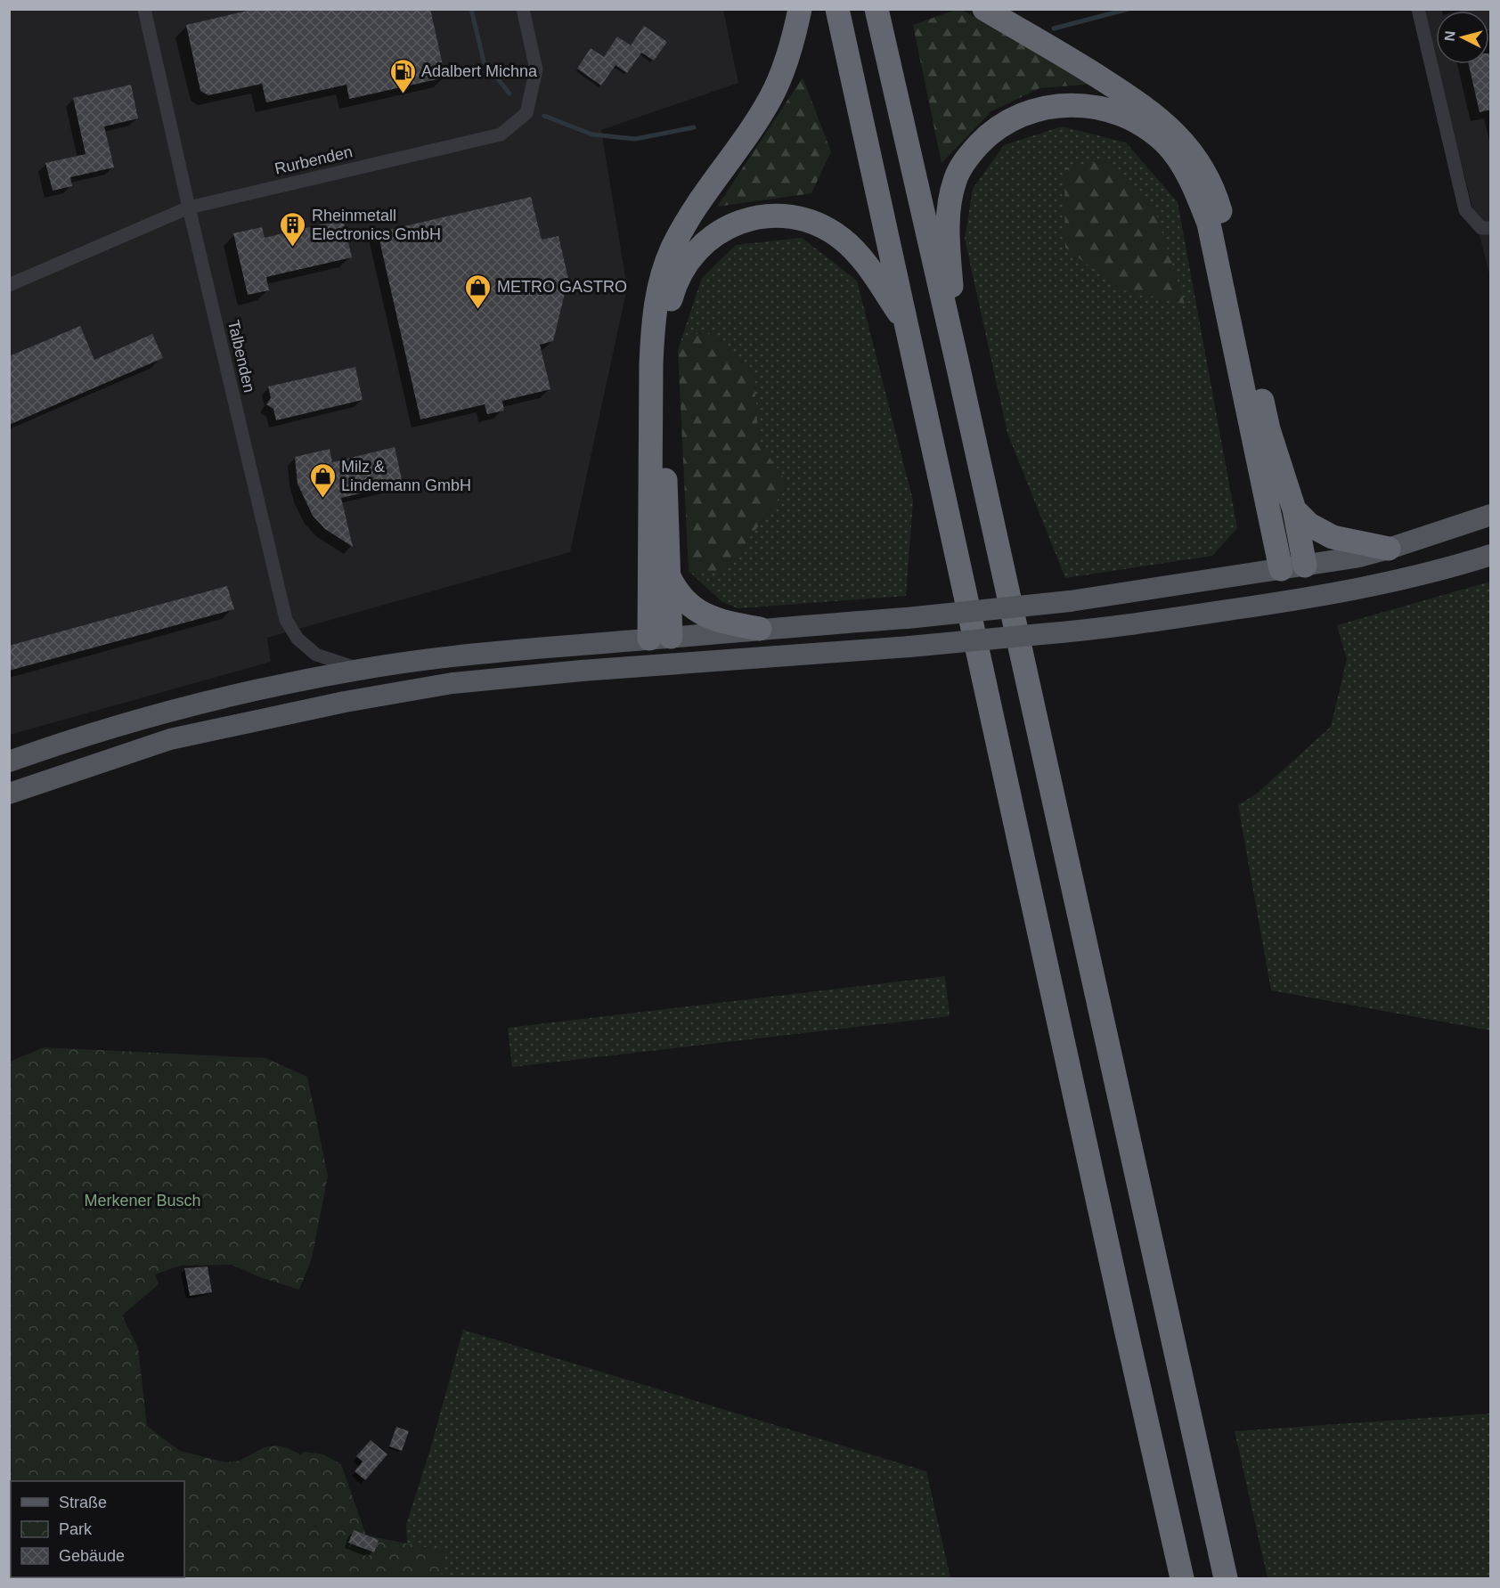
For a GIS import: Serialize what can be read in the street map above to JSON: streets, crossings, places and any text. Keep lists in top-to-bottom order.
{
  "streets": {
    "street": ["Rurbenden", "Talbenden"]
  },
  "crossings": [
    ["Rurbenden", "Talbenden"]
  ],
  "parks": ["Merkener Busch"],
  "places": {
    "fuel station": ["Adalbert Michna"],
    "building": ["Rheinmetall Electronics GmbH"],
    "shop": ["METRO GASTRO", "Milz & Lindemann GmbH"]
  },
  "legend": ["Straße", "Park", "Gebäude"],
  "north": "left"
}
